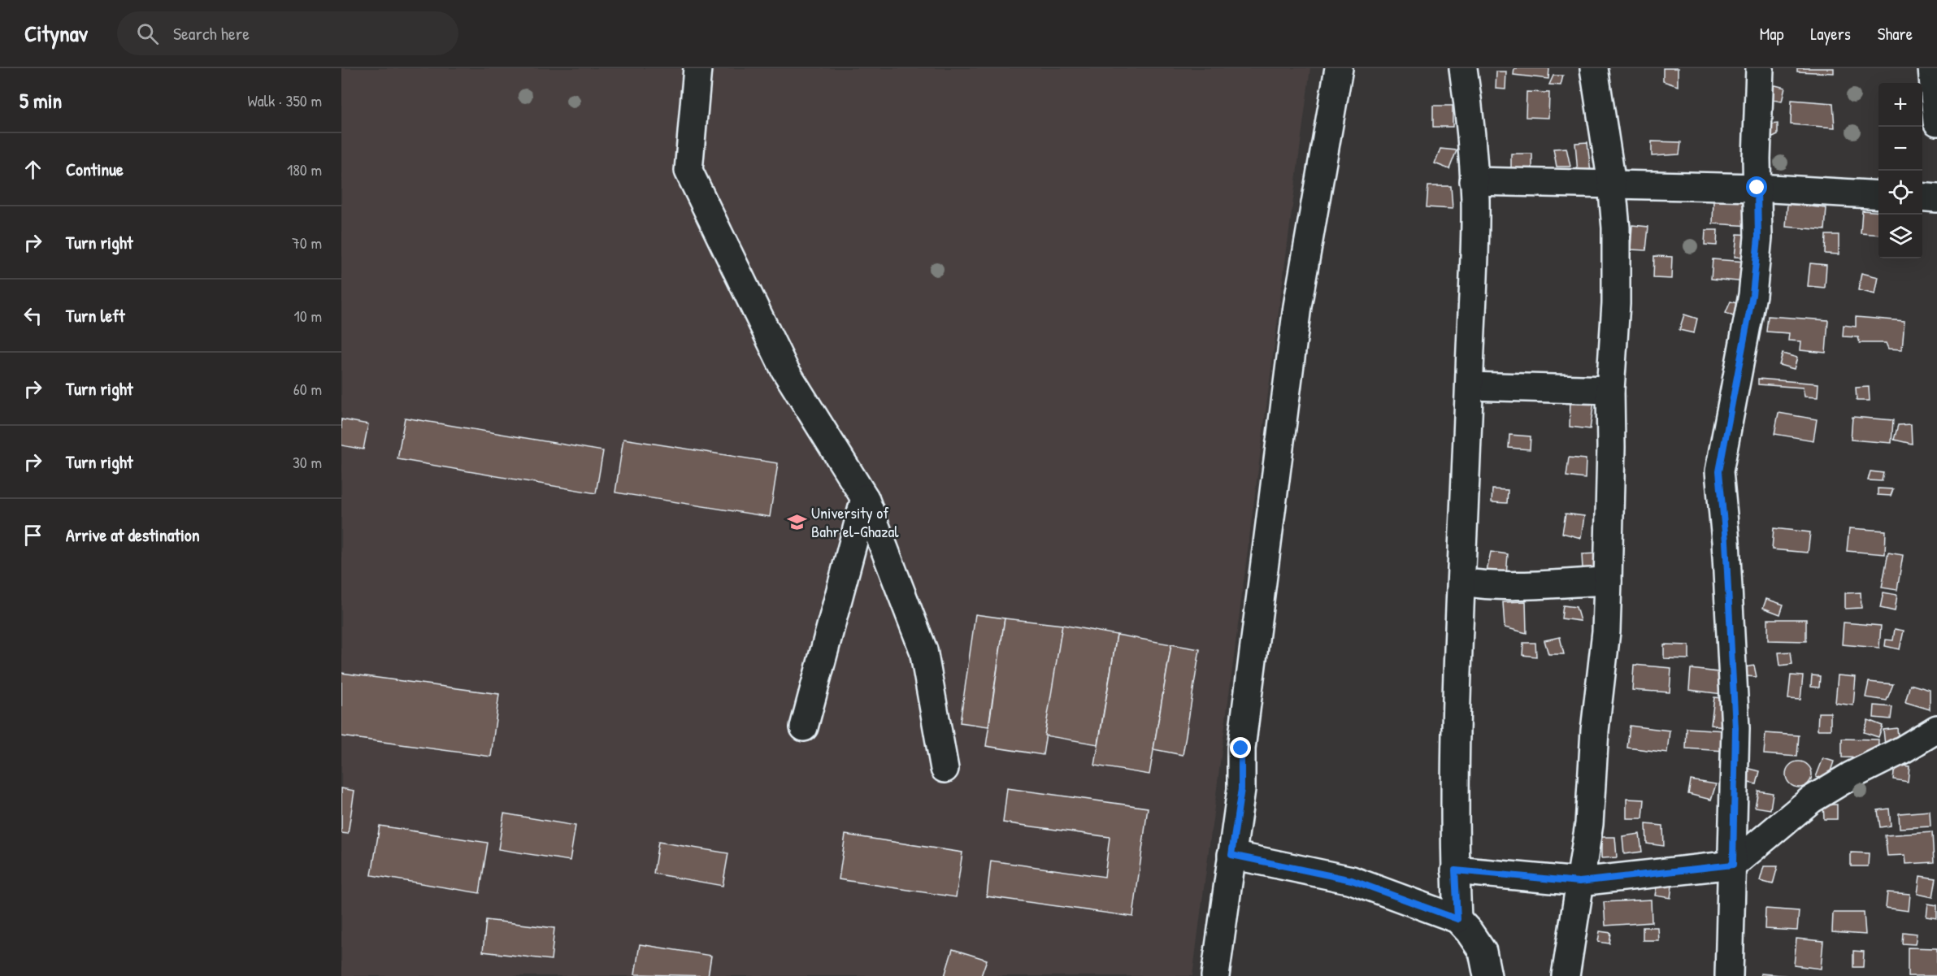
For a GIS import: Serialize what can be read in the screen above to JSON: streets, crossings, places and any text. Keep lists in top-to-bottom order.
{
  "places": {
    "school or university": ["University of Bahr el-Ghazal"]
  },
  "page": {
    "header": "Citynav",
    "search": "Search here",
    "nav": ["Map", "Layers", "Share"],
    "heading": ["5 min", "Walk · 350 m"],
    "map_buttons": ["+", "−"],
    "list": [
      ["Continue", "180 m"],
      ["Turn right", "70 m"],
      ["Turn left", "10 m"],
      ["Turn right", "60 m"],
      ["Turn right", "30 m"],
      "Arrive at destination"
    ]
  }
}
